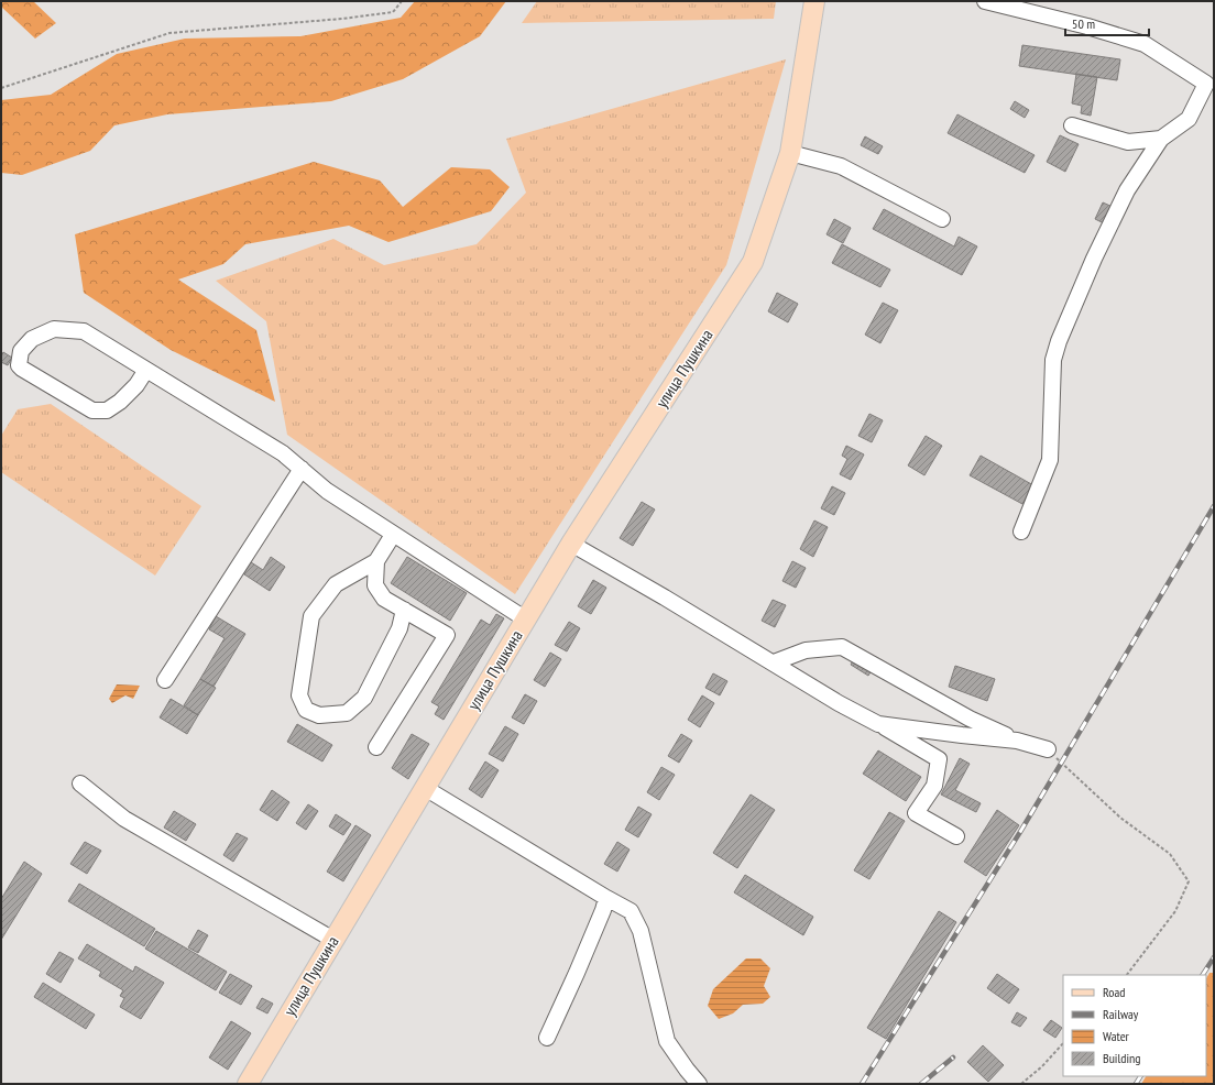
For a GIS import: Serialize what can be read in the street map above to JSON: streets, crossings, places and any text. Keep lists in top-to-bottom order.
{
  "streets": {
    "main road": ["улица Пушкина"]
  },
  "legend": [
    "Road",
    "Railway",
    "Water",
    "Building"
  ],
  "scale_bar": "50 m"
}
